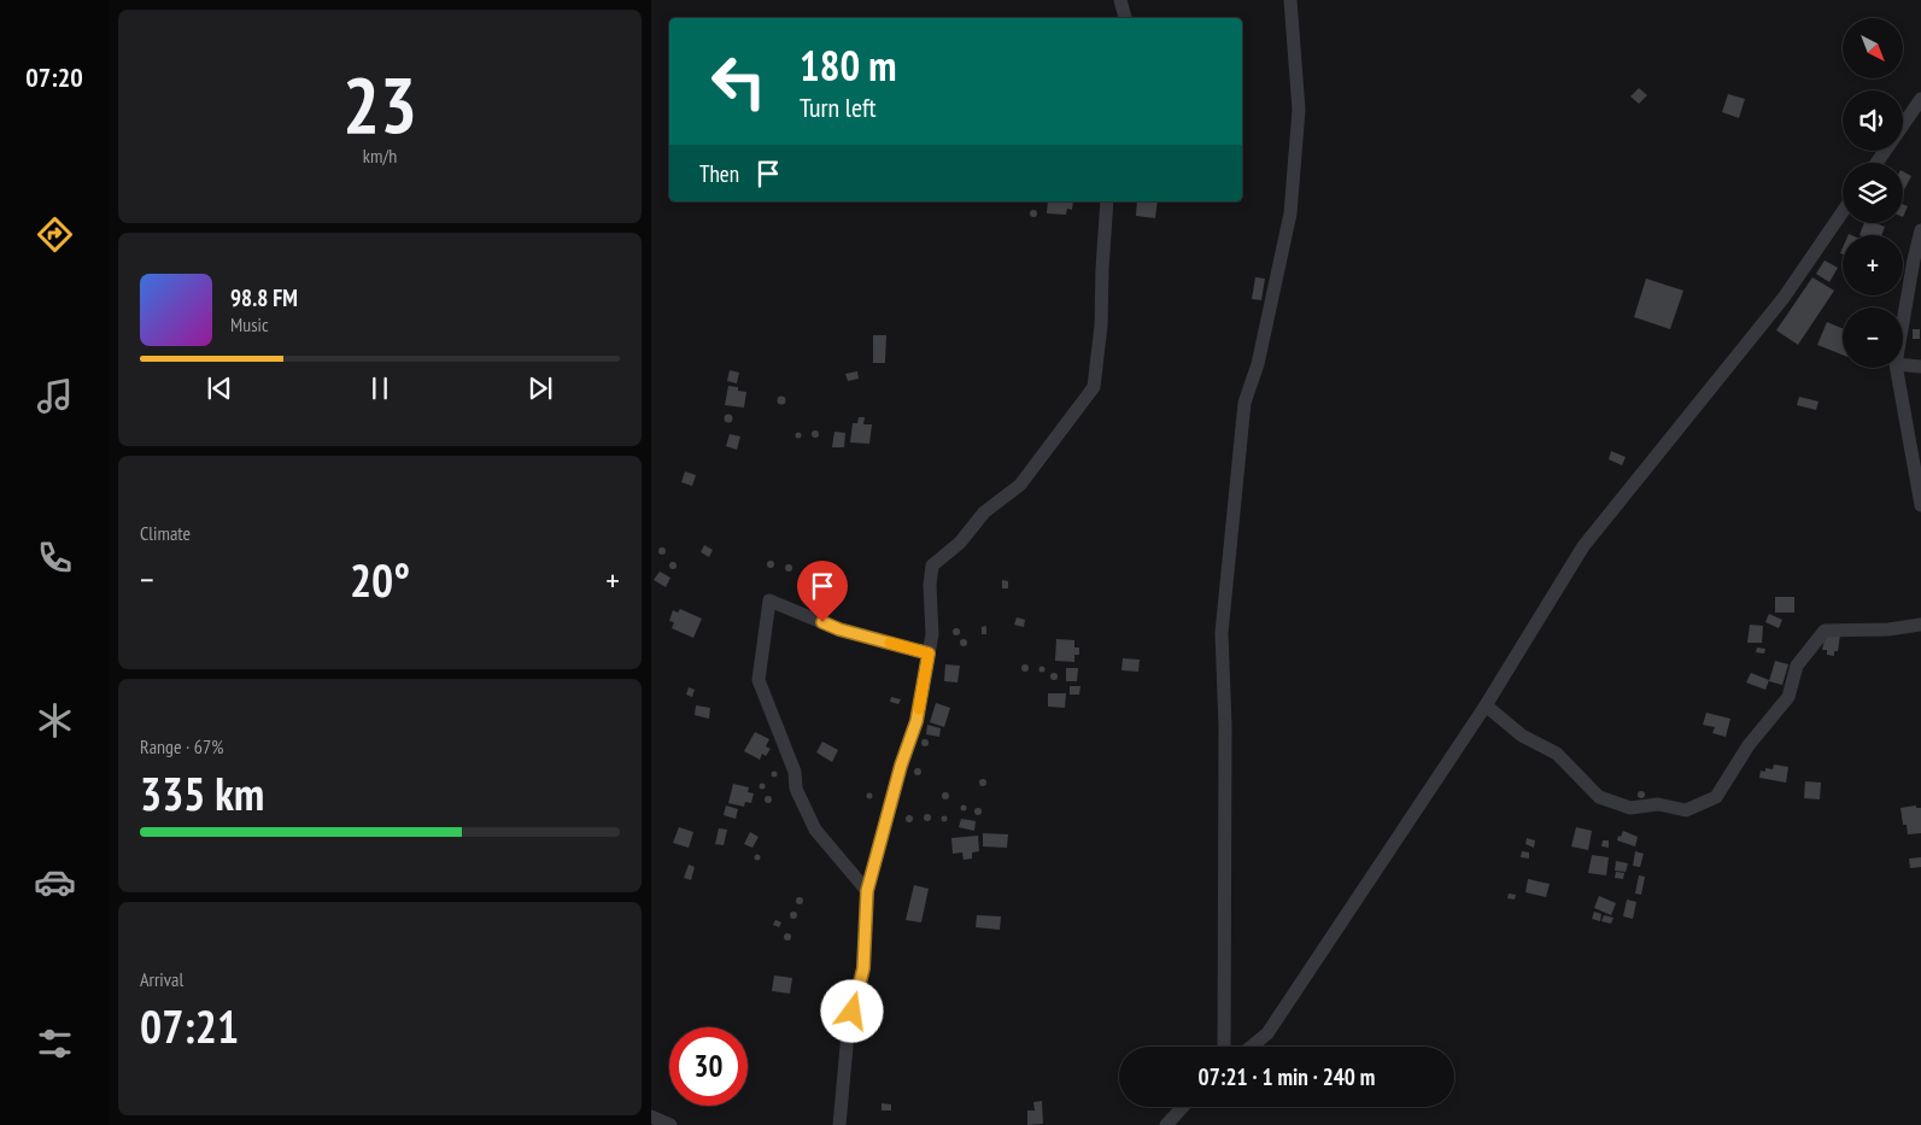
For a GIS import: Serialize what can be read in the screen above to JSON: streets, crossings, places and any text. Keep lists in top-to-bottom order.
{
  "north": "bottom right",
  "page": {
    "tabs": "07:20",
    "tile": [
      ["23", "km/h"],
      "Climate",
      ["Range · 67%", "335 km"],
      ["Arrival", "07:21"]
    ],
    "map_buttons": ["+", "−"],
    "turn": ["180 m", "Turn left"],
    "then": "Then",
    "song": ["98.8 FM", "Music"],
    "heat": ["−", "20°", "+"],
    "limit": "30",
    "trip": "07:21 · 1 min · 240 m"
  }
}
